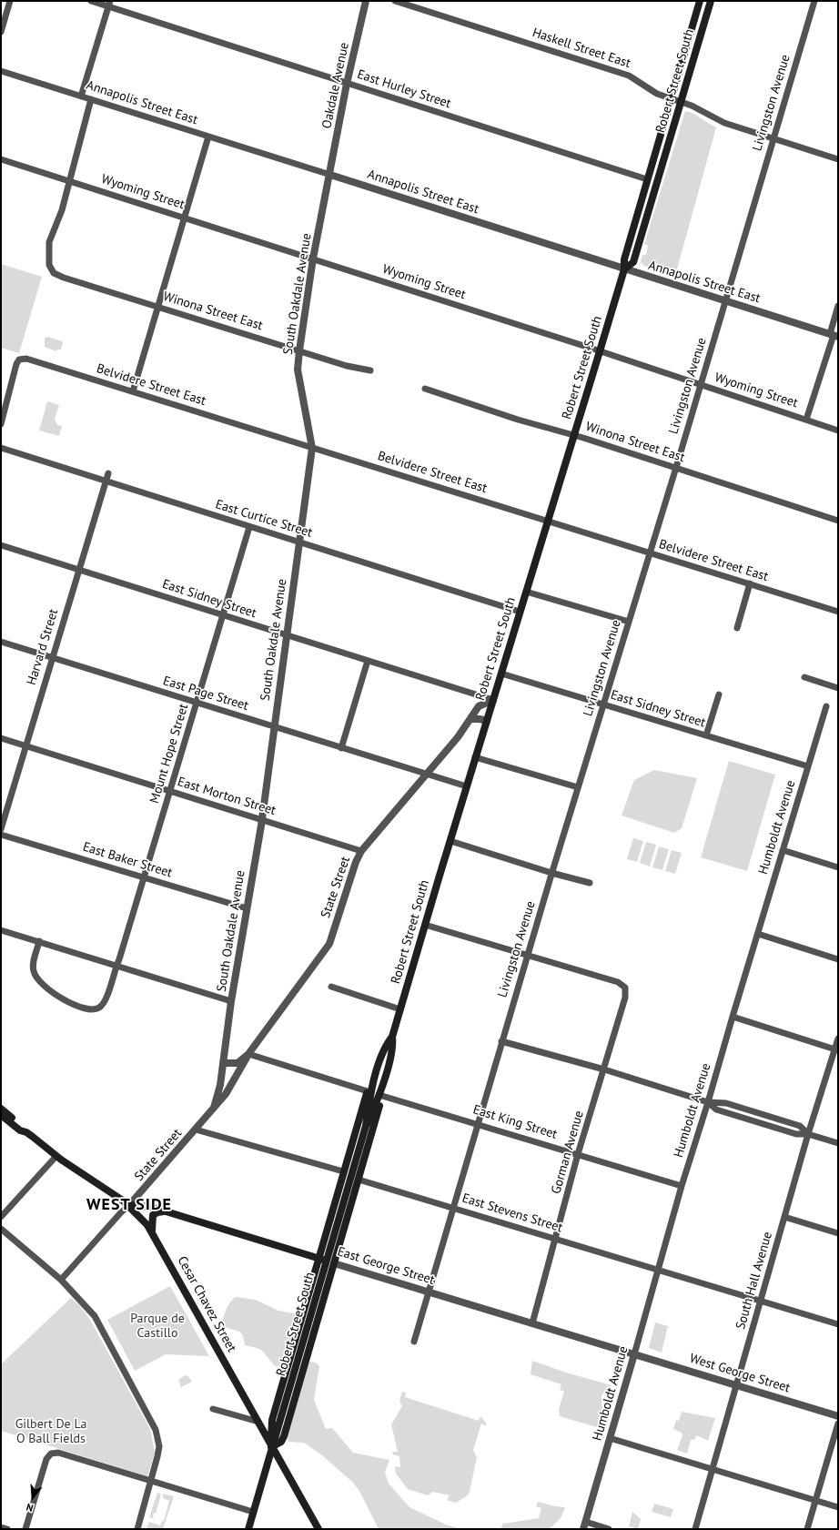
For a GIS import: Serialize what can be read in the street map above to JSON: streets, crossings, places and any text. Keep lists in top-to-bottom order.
{
  "streets": {
    "main road": ["Robert Street South", "East George Street", "Cesar Chavez Street"],
    "street": [
      "Haskell Street East",
      "Oakdale Avenue",
      "East Hurley Street",
      "Annapolis Street East",
      "Livingston Avenue",
      "Wyoming Street",
      "South Oakdale Avenue",
      "Winona Street East",
      "Belvidere Street East",
      "East Curtice Street",
      "East Sidney Street",
      "Harvard Street",
      "East Page Street",
      "Mount Hope Street",
      "East Morton Street",
      "Humboldt Avenue",
      "East Baker Street",
      "State Street",
      "East King Street",
      "Gorman Avenue",
      "East Stevens Street",
      "South Hall Avenue",
      "West George Street"
    ]
  },
  "crossings": [
    ["Haskell Street East", "Robert Street South"],
    ["Haskell Street East", "Livingston Avenue"],
    ["Robert Street South", "East Hurley Street"],
    ["Robert Street South", "Annapolis Street East"],
    ["Robert Street South", "Wyoming Street"],
    ["Robert Street South", "Winona Street East"],
    ["Robert Street South", "Belvidere Street East"],
    ["Robert Street South", "East Curtice Street"],
    ["Robert Street South", "East Sidney Street"],
    ["Robert Street South", "East Page Street"],
    ["Robert Street South", "State Street"],
    ["Robert Street South", "Cesar Chavez Street"],
    ["Oakdale Avenue", "East Hurley Street"],
    ["Oakdale Avenue", "Annapolis Street East"],
    ["Oakdale Avenue", "South Oakdale Avenue"],
    ["Annapolis Street East", "Livingston Avenue"],
    ["Annapolis Street East", "South Oakdale Avenue"],
    ["Livingston Avenue", "Wyoming Street"],
    ["Livingston Avenue", "Winona Street East"],
    ["Livingston Avenue", "Belvidere Street East"],
    ["Livingston Avenue", "East Sidney Street"],
    ["Livingston Avenue", "East King Street"],
    ["Livingston Avenue", "Gorman Avenue"],
    ["Livingston Avenue", "East Stevens Street"],
    ["Livingston Avenue", "East George Street"],
    ["Wyoming Street", "South Oakdale Avenue"],
    ["Wyoming Street", "Winona Street East"],
    ["South Oakdale Avenue", "Winona Street East"],
    ["South Oakdale Avenue", "Belvidere Street East"],
    ["South Oakdale Avenue", "East Curtice Street"],
    ["South Oakdale Avenue", "East Sidney Street"],
    ["South Oakdale Avenue", "East Page Street"],
    ["South Oakdale Avenue", "East Morton Street"],
    ["South Oakdale Avenue", "East Baker Street"],
    ["South Oakdale Avenue", "State Street"],
    ["East Curtice Street", "Harvard Street"],
    ["East Curtice Street", "Mount Hope Street"],
    ["East Sidney Street", "Harvard Street"],
    ["East Sidney Street", "Mount Hope Street"],
    ["East Sidney Street", "Humboldt Avenue"],
    ["East Sidney Street", "State Street"],
    ["Harvard Street", "East Page Street"],
    ["Harvard Street", "East Morton Street"],
    ["East Page Street", "Mount Hope Street"],
    ["East Page Street", "State Street"],
    ["Mount Hope Street", "East Morton Street"],
    ["Mount Hope Street", "East Baker Street"],
    ["East Morton Street", "State Street"],
    ["Humboldt Avenue", "East King Street"],
    ["Humboldt Avenue", "East Stevens Street"],
    ["Humboldt Avenue", "East George Street"],
    ["Humboldt Avenue", "West George Street"],
    ["State Street", "East George Street"],
    ["State Street", "Cesar Chavez Street"],
    ["East King Street", "Gorman Avenue"],
    ["Gorman Avenue", "East Stevens Street"],
    ["Gorman Avenue", "East George Street"],
    ["East Stevens Street", "South Hall Avenue"],
    ["East George Street", "Cesar Chavez Street"],
    ["East George Street", "West George Street"],
    ["South Hall Avenue", "West George Street"]
  ],
  "districts": ["WEST SIDE"],
  "parks": ["Parque de Castillo", "Gilbert De La O Ball Fields"],
  "north": "bottom"
}
